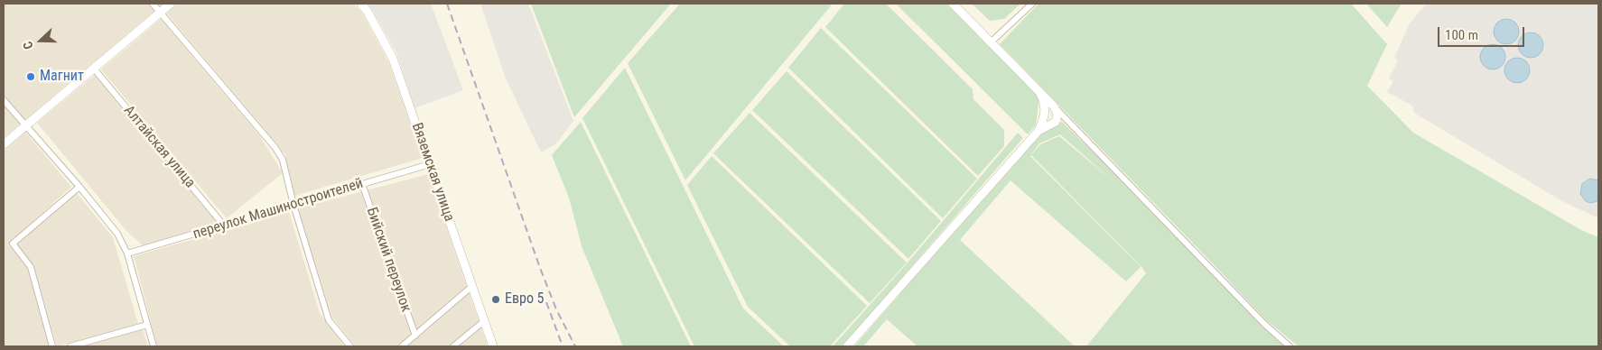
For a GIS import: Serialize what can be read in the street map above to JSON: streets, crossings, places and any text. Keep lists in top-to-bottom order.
{
  "streets": {
    "main road": ["Вяземская улица"],
    "street": ["Алтайская улица", "переулок Машиностроителей", "Бийский переулок"]
  },
  "crossings": [
    ["Алтайская улица", "переулок Машиностроителей"],
    ["Вяземская улица", "переулок Машиностроителей"],
    ["переулок Машиностроителей", "Бийский переулок"]
  ],
  "places": ["Магнит", "Евро 5"],
  "scale_bar": "100 m",
  "north": "left"
}
